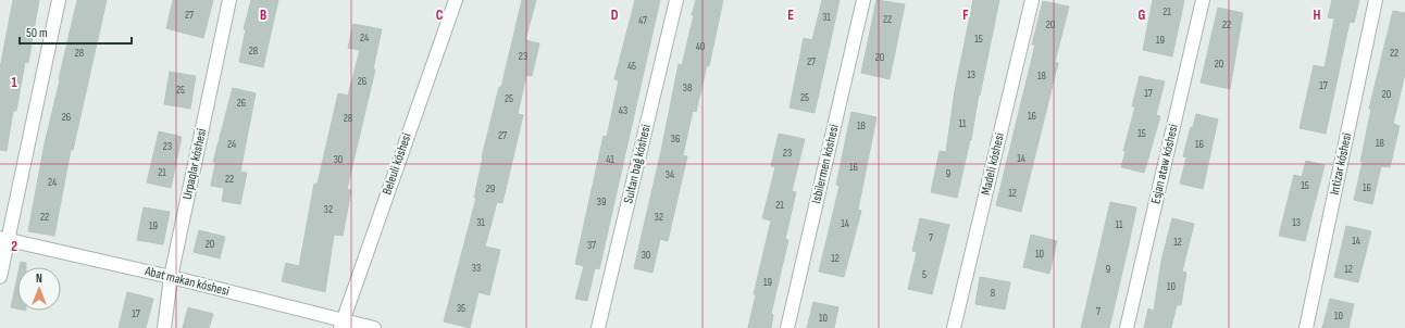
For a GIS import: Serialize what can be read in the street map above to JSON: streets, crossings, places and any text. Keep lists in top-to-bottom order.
{
  "streets": {
    "street": [
      "Urpaqlar kóshesi",
      "Beleuli kóshesi",
      "Sultan baǵ kóshesi",
      "Isbilermen kóshesi",
      "Madeli kóshesi",
      "Esjan ataw kóshesi",
      "Intizar kóshesi",
      "Abat makan kóshesi"
    ]
  },
  "crossings": [
    ["Urpaqlar kóshesi", "Abat makan kóshesi"],
    ["Beleuli kóshesi", "Abat makan kóshesi"]
  ],
  "house_numbers": [
    "21",
    "27",
    "31",
    "22",
    "47",
    "20",
    "22",
    "24",
    "15",
    "19",
    "40",
    "28",
    "28",
    "22",
    "23",
    "20",
    "27",
    "20",
    "45",
    "13",
    "18",
    "26",
    "17",
    "38",
    "25",
    "17",
    "20",
    "25",
    "25",
    "26",
    "43",
    "16",
    "26",
    "28",
    "11",
    "18",
    "15",
    "27",
    "36",
    "18",
    "24",
    "16",
    "23",
    "23",
    "14",
    "30",
    "41",
    "16",
    "21",
    "9",
    "34",
    "22",
    "24",
    "15",
    "16",
    "29",
    "12",
    "39",
    "21",
    "32",
    "22",
    "32",
    "31",
    "13",
    "14",
    "11",
    "19",
    "7",
    "14",
    "12",
    "20",
    "37",
    "10",
    "30",
    "12",
    "33",
    "9",
    "12",
    "5",
    "19",
    "10",
    "8",
    "35",
    "7",
    "17",
    "10",
    "10"
  ],
  "scale_bar": "50 m",
  "north": "top",
  "grid": {
    "columns": [
      "B",
      "C",
      "D",
      "E",
      "F",
      "G",
      "H"
    ],
    "rows": ["1", "2"]
  }
}
